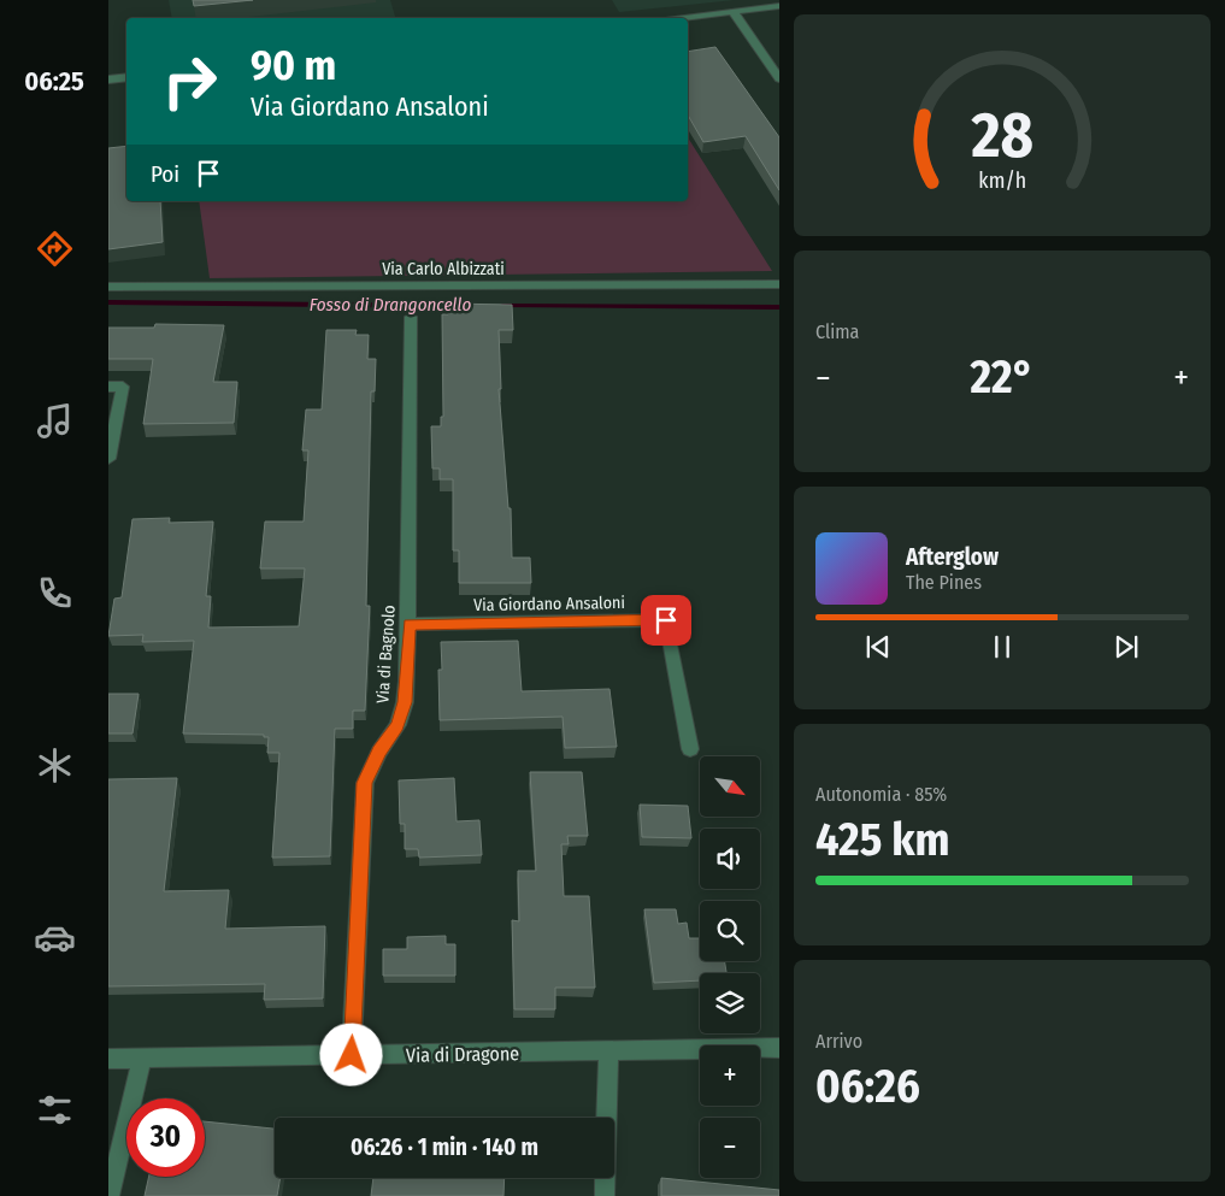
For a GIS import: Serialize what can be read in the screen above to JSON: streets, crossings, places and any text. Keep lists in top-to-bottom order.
{
  "streets": {
    "street": [
      "Via Carlo Albizzati",
      "Via Giordano Ansaloni",
      "Via di Bagnolo",
      "Via di Dragone"
    ]
  },
  "crossings": [
    ["Via Giordano Ansaloni", "Via di Bagnolo"],
    ["Via di Bagnolo", "Via di Dragone"]
  ],
  "water": ["Fosso di Drangoncello"],
  "north": "bottom right",
  "page": {
    "tabs": "06:25",
    "turn": ["90 m", "Via Giordano Ansaloni"],
    "then": "Poi",
    "tile": [
      "Clima",
      ["Autonomia · 85%", "425 km"],
      ["Arrivo", "06:26"]
    ],
    "heat": ["−", "22°", "+"],
    "song": ["Afterglow", "The Pines"],
    "map_buttons": ["+", "−"],
    "limit": "30",
    "trip": "06:26 · 1 min · 140 m",
    "gauge": ["28", "km/h"]
  }
}
